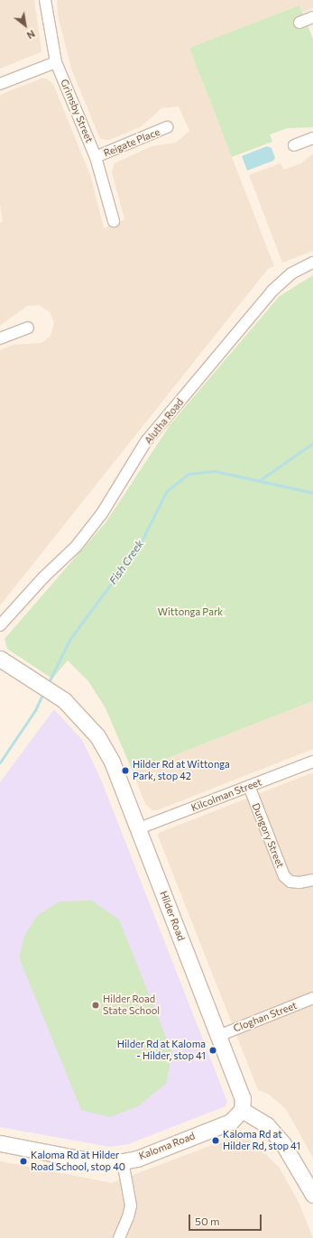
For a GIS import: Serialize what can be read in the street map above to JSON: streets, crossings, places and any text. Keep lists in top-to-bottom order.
{
  "streets": {
    "street": [
      "Grimsby Street",
      "Reigate Place",
      "Alutha Road",
      "Kilcolman Street",
      "Dungory Street",
      "Hilder Road",
      "Cloghan Street",
      "Kaloma Road"
    ]
  },
  "crossings": [
    ["Grimsby Street", "Reigate Place"],
    ["Kilcolman Street", "Dungory Street"],
    ["Kilcolman Street", "Hilder Road"],
    ["Hilder Road", "Cloghan Street"],
    ["Hilder Road", "Kaloma Road"]
  ],
  "water": ["Fish Creek"],
  "parks": ["Wittonga Park"],
  "places": [
    "Hilder Rd at Wittonga Park, stop 42",
    "Hilder Road State School",
    "Hilder Rd at Kaloma - Hilder, stop 41",
    "Kaloma Rd at Hilder Rd, stop 41",
    "Kaloma Rd at Hilder Road School, stop 40"
  ],
  "scale_bar": "50 m",
  "north": "bottom right"
}
